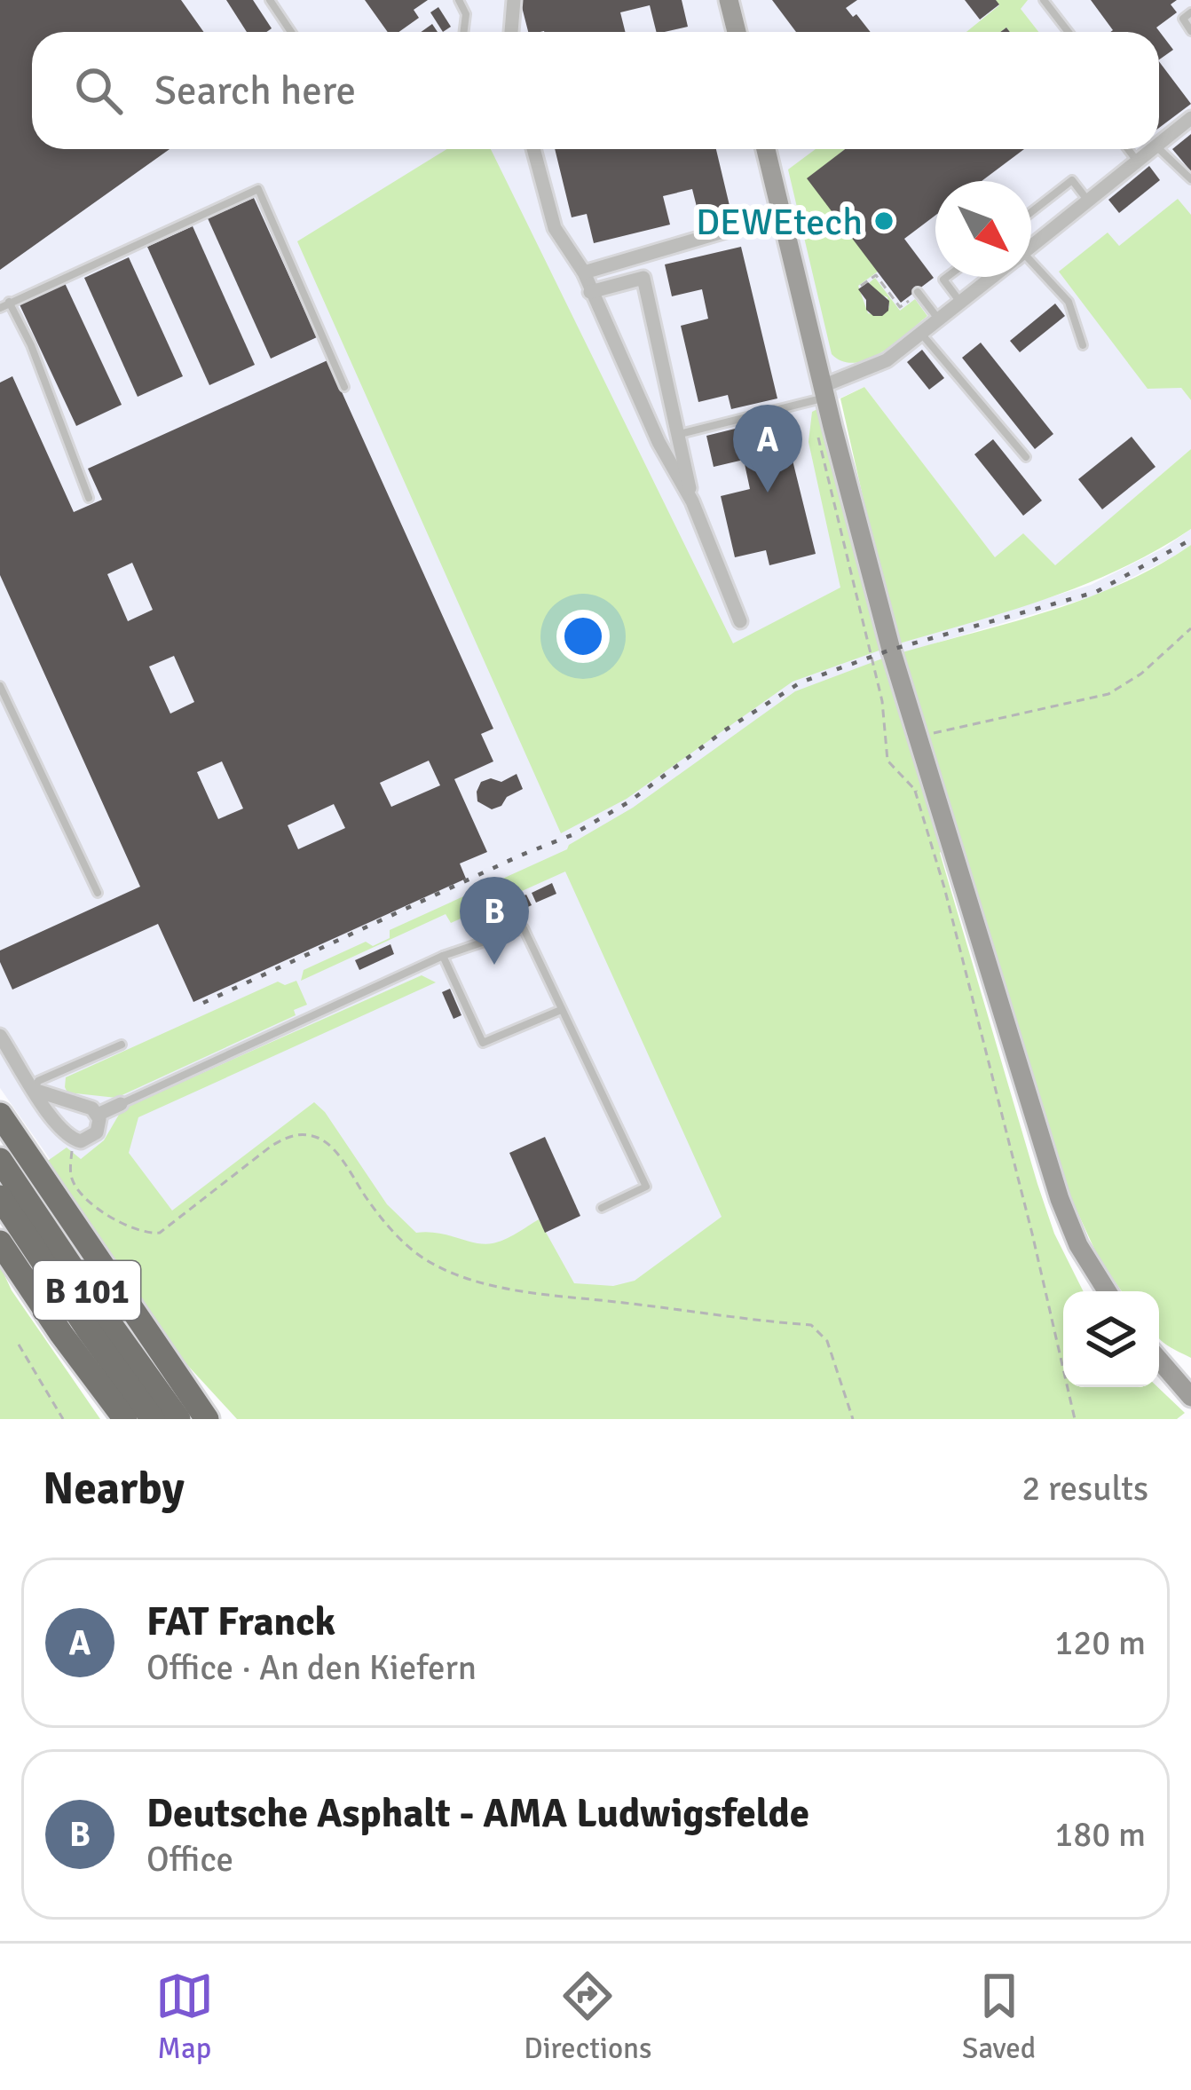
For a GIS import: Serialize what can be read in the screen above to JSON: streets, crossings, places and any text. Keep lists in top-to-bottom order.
{
  "streets": {
    "highway": ["B 101"]
  },
  "places": ["DEWEtech"],
  "north": "bottom right",
  "page": {
    "search": "Search here",
    "pins": ["A", "B"],
    "heading": ["Nearby", "2 results"],
    "list": [
      {
        "mark": "A",
        "name": "FAT Franck",
        "note": "Office · An den Kiefern",
        "value": "120 m"
      },
      {
        "mark": "B",
        "name": "Deutsche Asphalt - AMA Ludwigsfelde",
        "note": "Office",
        "value": "180 m"
      }
    ],
    "nav": ["Map", "Directions", "Saved"]
  }
}
